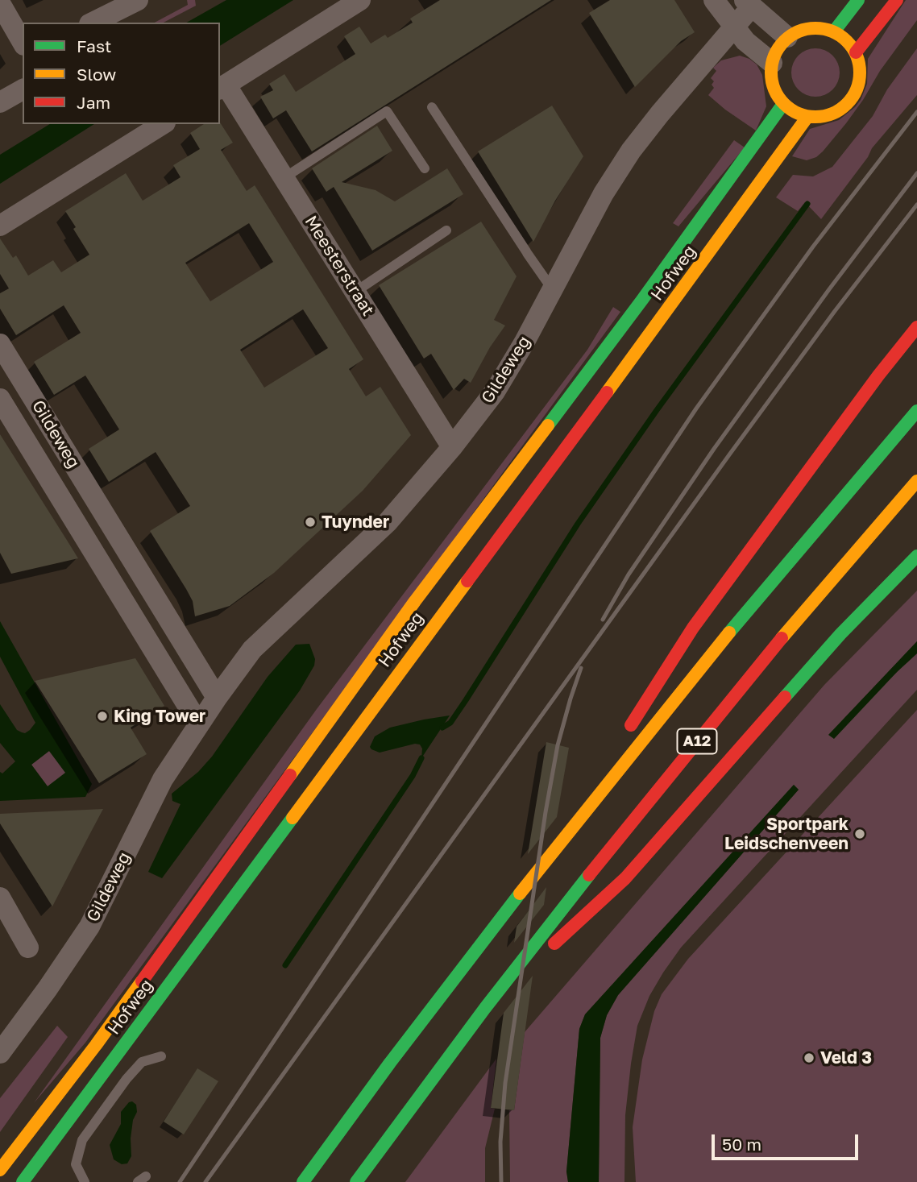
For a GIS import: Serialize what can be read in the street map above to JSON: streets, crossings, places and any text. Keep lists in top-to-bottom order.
{
  "streets": {
    "main road": ["Hofweg", "A12"],
    "street": ["Meesterstraat", "Gildeweg"]
  },
  "crossings": [
    ["Meesterstraat", "Gildeweg"]
  ],
  "places": [
    "Tuynder",
    "King Tower",
    "Sportpark Leidschenveen",
    "Veld 3"
  ],
  "legend": ["Fast", "Slow", "Jam"],
  "scale_bar": "50 m"
}
